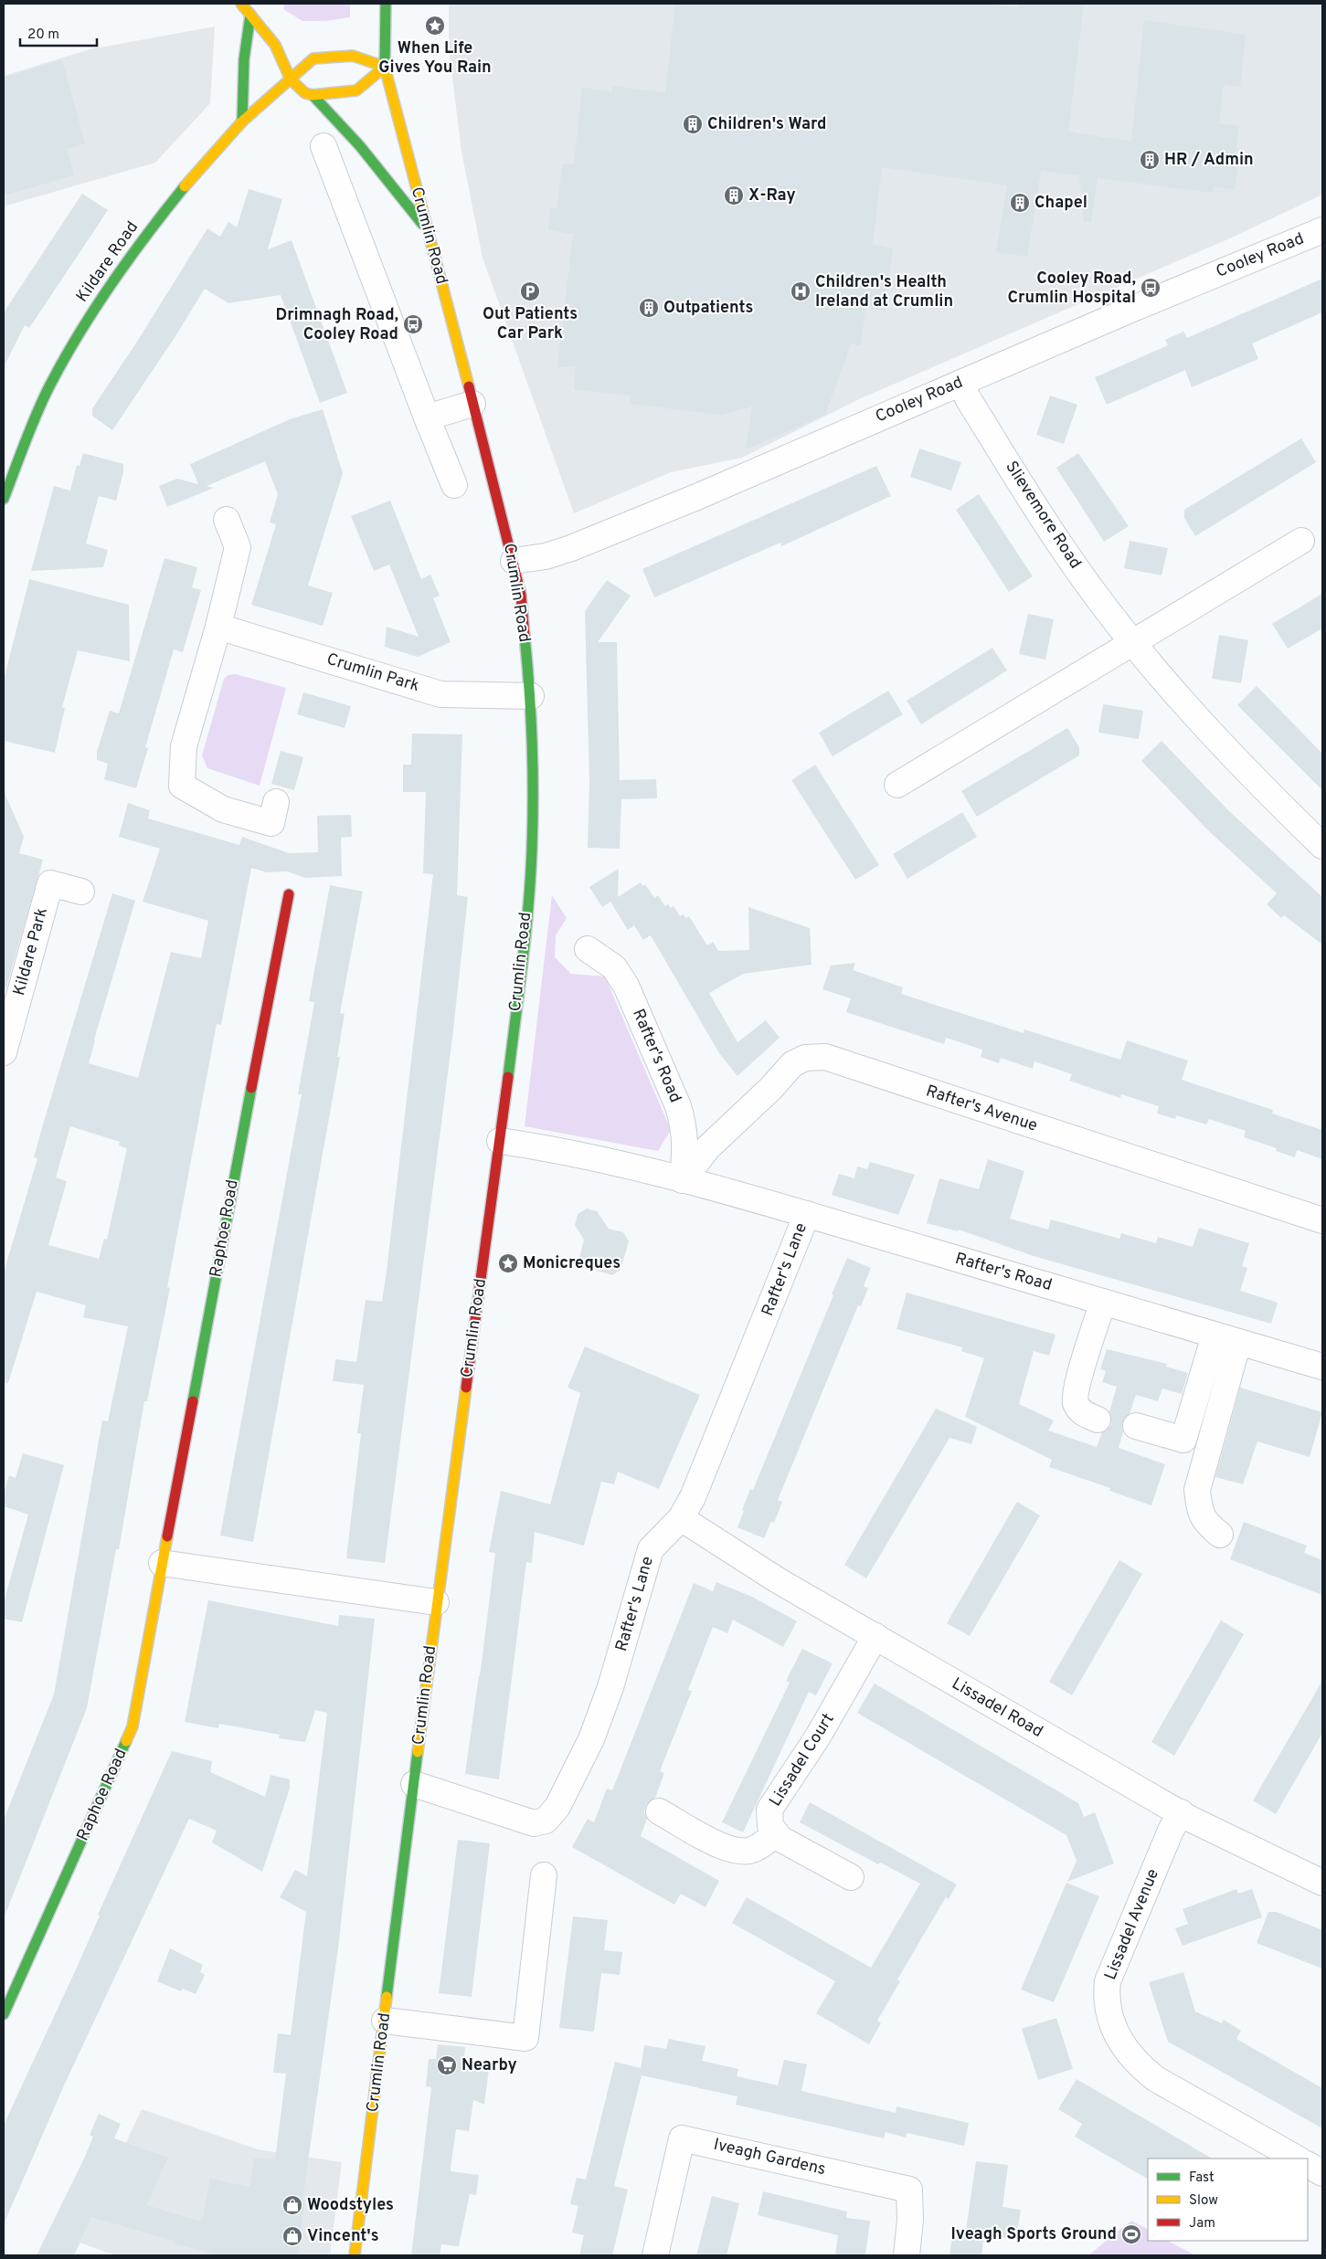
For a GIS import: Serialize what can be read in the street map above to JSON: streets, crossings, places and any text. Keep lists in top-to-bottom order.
{
  "streets": {
    "main road": ["Crumlin Road", "Kildare Road", "Raphoe Road"],
    "street": [
      "Cooley Road",
      "Slievemore Road",
      "Crumlin Park",
      "Kildare Park",
      "Rafter's Road",
      "Rafter's Avenue",
      "Rafter's Lane",
      "Lissadel Road",
      "Lissadel Court",
      "Lissadel Avenue",
      "Iveagh Gardens"
    ]
  },
  "crossings": [
    ["Crumlin Road", "Cooley Road"],
    ["Crumlin Road", "Kildare Road"],
    ["Crumlin Road", "Crumlin Park"],
    ["Crumlin Road", "Rafter's Road"],
    ["Crumlin Road", "Rafter's Lane"],
    ["Cooley Road", "Slievemore Road"],
    ["Rafter's Road", "Rafter's Avenue"],
    ["Rafter's Road", "Rafter's Lane"],
    ["Rafter's Lane", "Lissadel Road"],
    ["Lissadel Road", "Lissadel Court"],
    ["Lissadel Road", "Lissadel Avenue"]
  ],
  "places": {
    "place": ["When Life Gives You Rain", "Monicreques"],
    "building": [
      "Children's Ward",
      "HR / Admin",
      "X-Ray",
      "Chapel",
      "Outpatients"
    ],
    "bus stop": ["Cooley Road, Crumlin Hospital", "Drimnagh Road, Cooley Road"],
    "parking": ["Out Patients Car Park"],
    "hospital": ["Children's Health Ireland at Crumlin"],
    "supermarket": ["Nearby"],
    "shop": ["Woodstyles", "Vincent's"],
    "sports": ["Iveagh Sports Ground"]
  },
  "legend": ["Fast", "Slow", "Jam"],
  "scale_bar": "20 m"
}
